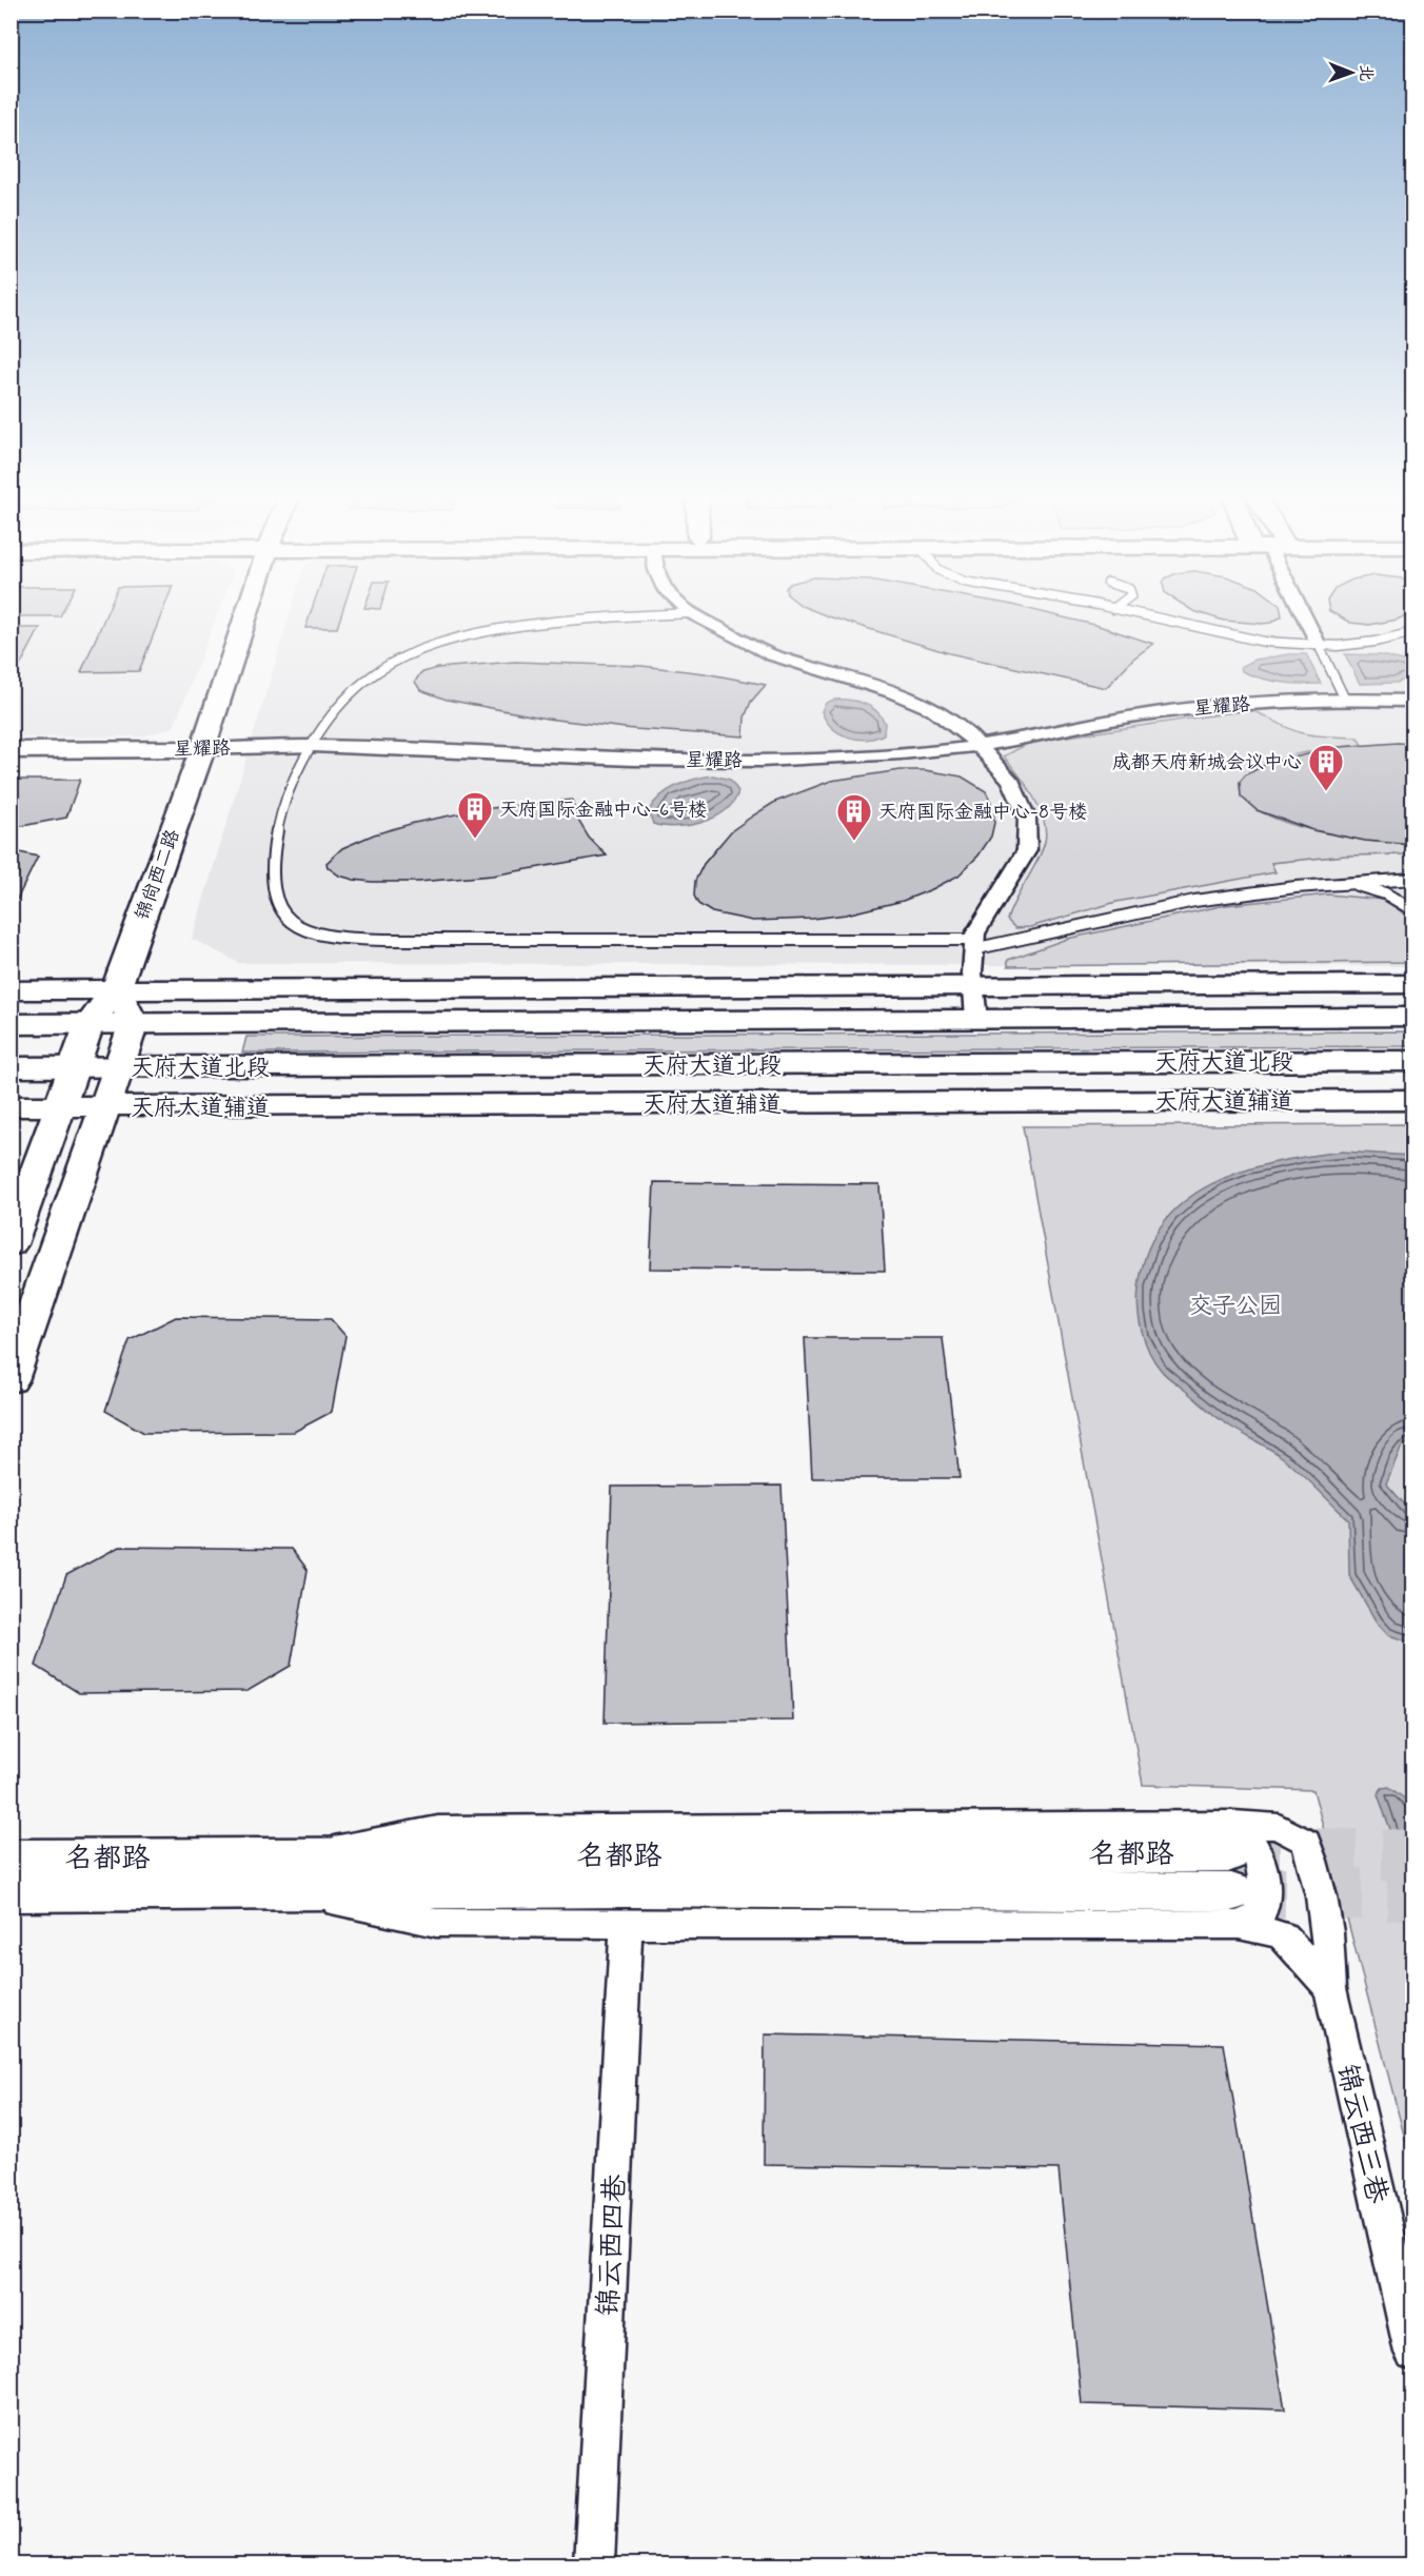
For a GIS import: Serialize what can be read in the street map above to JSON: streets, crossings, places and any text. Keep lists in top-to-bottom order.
{
  "streets": {
    "street": [
      "星耀路",
      "锦尚西二路",
      "天府大道北段",
      "天府大道辅道",
      "锦云西三巷",
      "锦云西四巷"
    ]
  },
  "crossings": [
    ["星耀路", "锦尚西二路"],
    ["锦尚西二路", "天府大道北段"],
    ["锦尚西二路", "天府大道辅道"]
  ],
  "parks": ["交子公园"],
  "places": {
    "building": ["成都天府新城会议中心", "天府国际金融中心-6号楼", "天府国际金融中心-8号楼"]
  },
  "north": "right"
}
